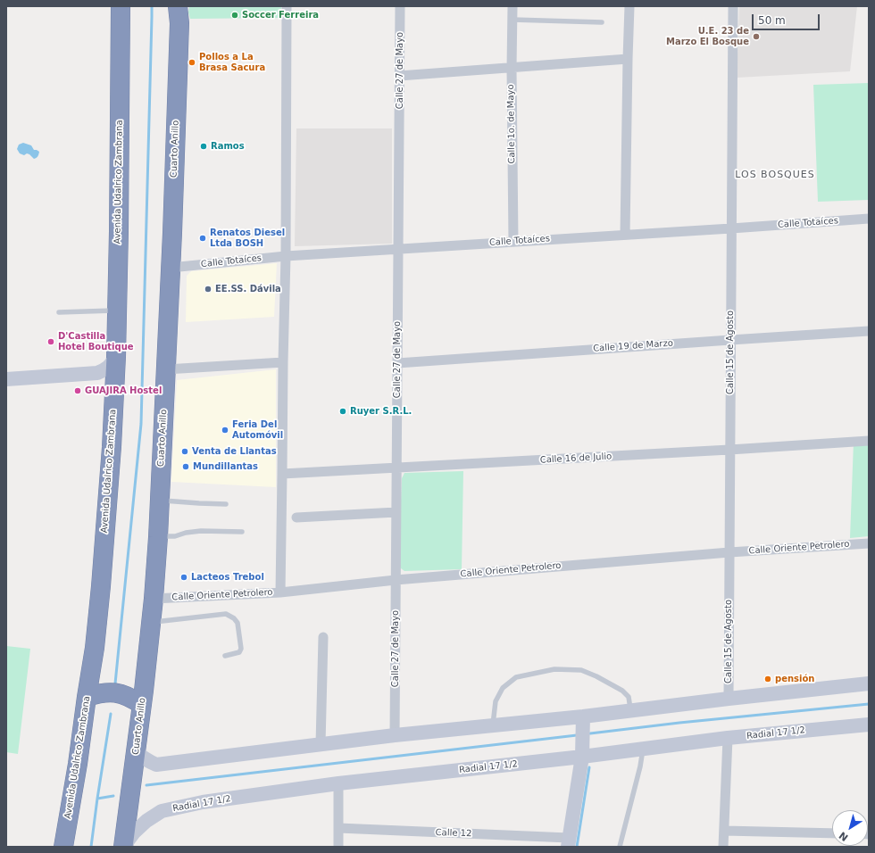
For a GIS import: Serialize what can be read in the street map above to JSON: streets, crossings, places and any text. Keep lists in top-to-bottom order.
{
  "streets": {
    "highway": ["Cuarto Anillo", "Avenida Udalrico Zambrana"],
    "main road": ["Radial 17 1/2"],
    "street": [
      "Calle 27 de Mayo",
      "Calle 1o. de Mayo",
      "Calle Totaíces",
      "Calle 19 de Marzo",
      "Calle 15 de Agosto",
      "Calle 16 de Julio",
      "Calle Oriente Petrolero",
      "Calle 12"
    ]
  },
  "crossings": [
    ["Calle 27 de Mayo", "Calle Totaíces"],
    ["Calle 27 de Mayo", "Calle 19 de Marzo"],
    ["Calle 27 de Mayo", "Calle 16 de Julio"],
    ["Calle 27 de Mayo", "Calle Oriente Petrolero"],
    ["Calle 1o. de Mayo", "Calle Totaíces"],
    ["Cuarto Anillo", "Calle Totaíces"],
    ["Cuarto Anillo", "Calle Oriente Petrolero"],
    ["Cuarto Anillo", "Radial 17 1/2"],
    ["Calle Totaíces", "Calle 15 de Agosto"],
    ["Calle 19 de Marzo", "Calle 15 de Agosto"],
    ["Calle 15 de Agosto", "Calle 16 de Julio"],
    ["Calle 15 de Agosto", "Calle Oriente Petrolero"]
  ],
  "districts": ["LOS BOSQUES"],
  "places": [
    "Soccer Ferreira",
    "U.E. 23 de Marzo El Bosque",
    "Pollos a La Brasa Sacura",
    "Ramos",
    "Renatos Diesel Ltda BOSH",
    "EE.SS. Dávila",
    "D'Castilla Hotel Boutique",
    "GUAJIRA Hostel",
    "Ruyer S.R.L.",
    "Feria Del Automóvil",
    "Venta de Llantas",
    "Mundillantas",
    "Lacteos Trebol",
    "pensión"
  ],
  "scale_bar": "50 m",
  "north": "bottom left"
}
